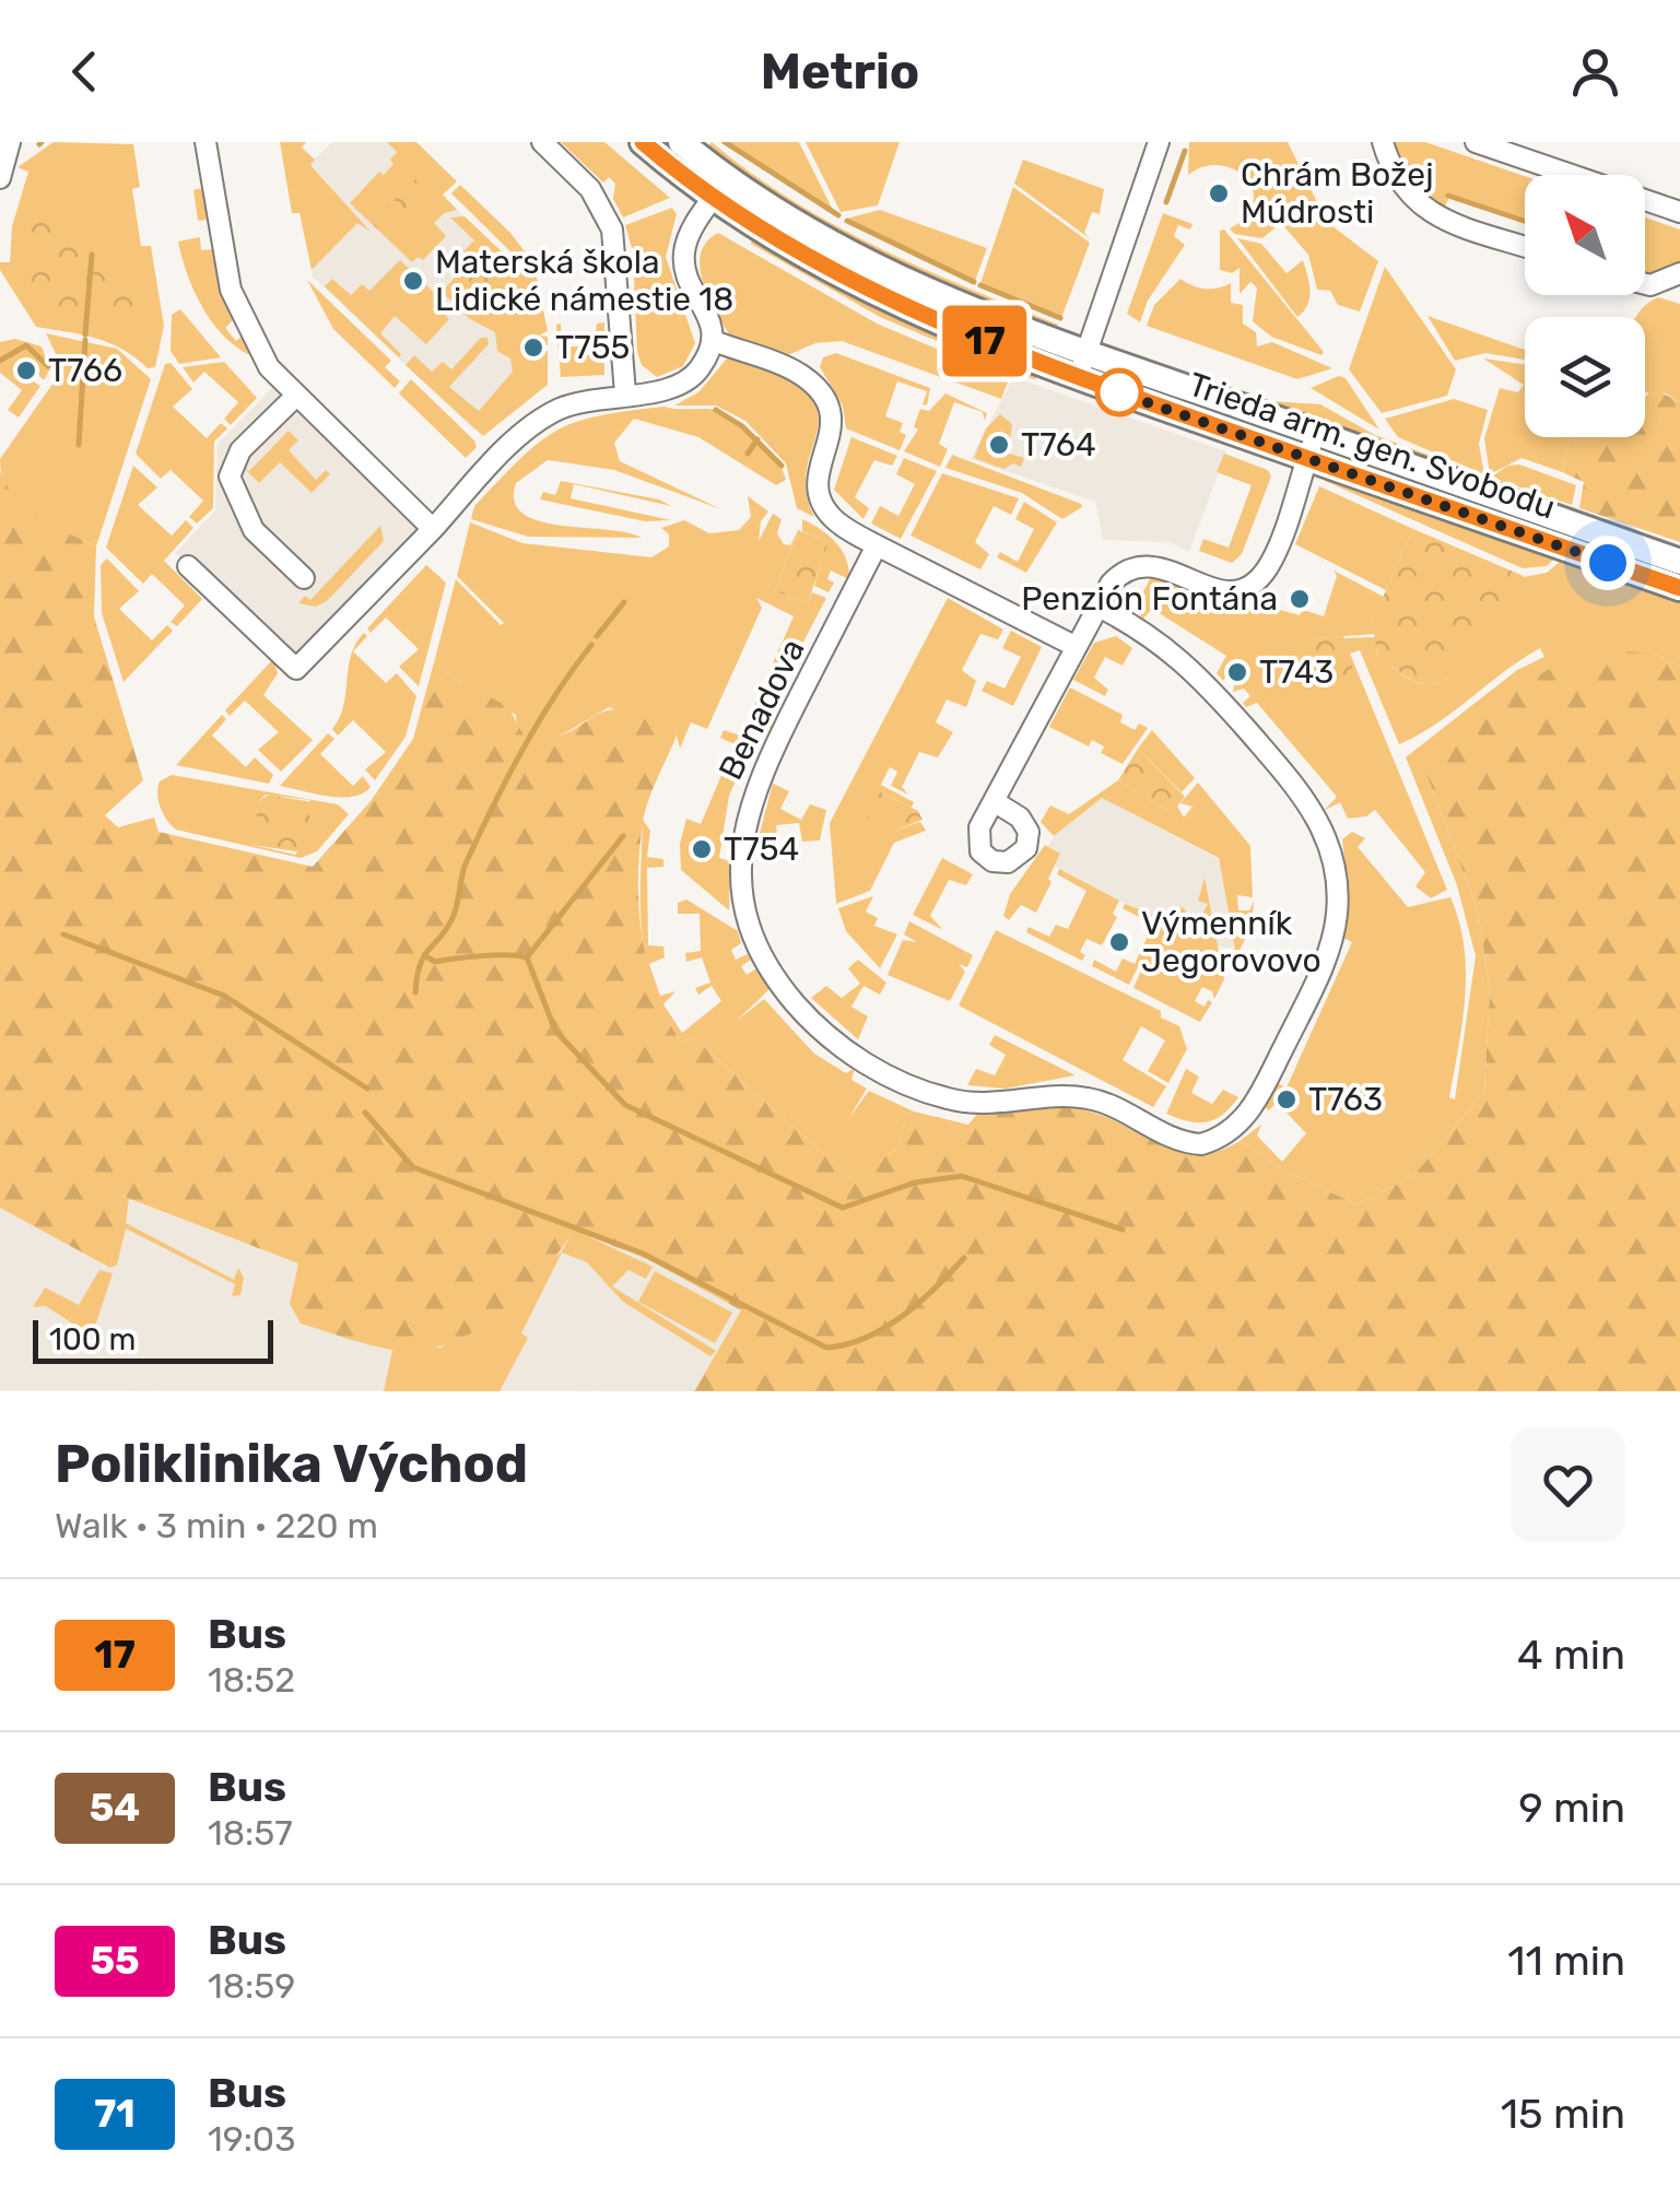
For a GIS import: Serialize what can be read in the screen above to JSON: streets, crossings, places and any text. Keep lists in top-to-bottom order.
{
  "streets": {
    "street": ["Trieda arm. gen. Svobodu", "Benadova"]
  },
  "places": [
    "Chrám Božej Múdrosti",
    "Materská škola Lidické námestie 18",
    "T755",
    "T766",
    "T764",
    "Penzión Fontána",
    "T743",
    "T754",
    "Výmenník Jegorovovo",
    "T763"
  ],
  "lines": ["bus line 17"],
  "scale_bar": "100 m",
  "north": "top left",
  "page": {
    "header": "Metrio",
    "on_map": "17",
    "scale": "100 m",
    "heading": ["Poliklinika Východ", "Walk · 3 min · 220 m"],
    "list": [
      {
        "mark": "17",
        "name": "Bus",
        "note": "18:52",
        "value": "4 min"
      },
      {
        "mark": "54",
        "name": "Bus",
        "note": "18:57",
        "value": "9 min"
      },
      {
        "mark": "55",
        "name": "Bus",
        "note": "18:59",
        "value": "11 min"
      },
      {
        "mark": "71",
        "name": "Bus",
        "note": "19:03",
        "value": "15 min"
      }
    ]
  }
}
